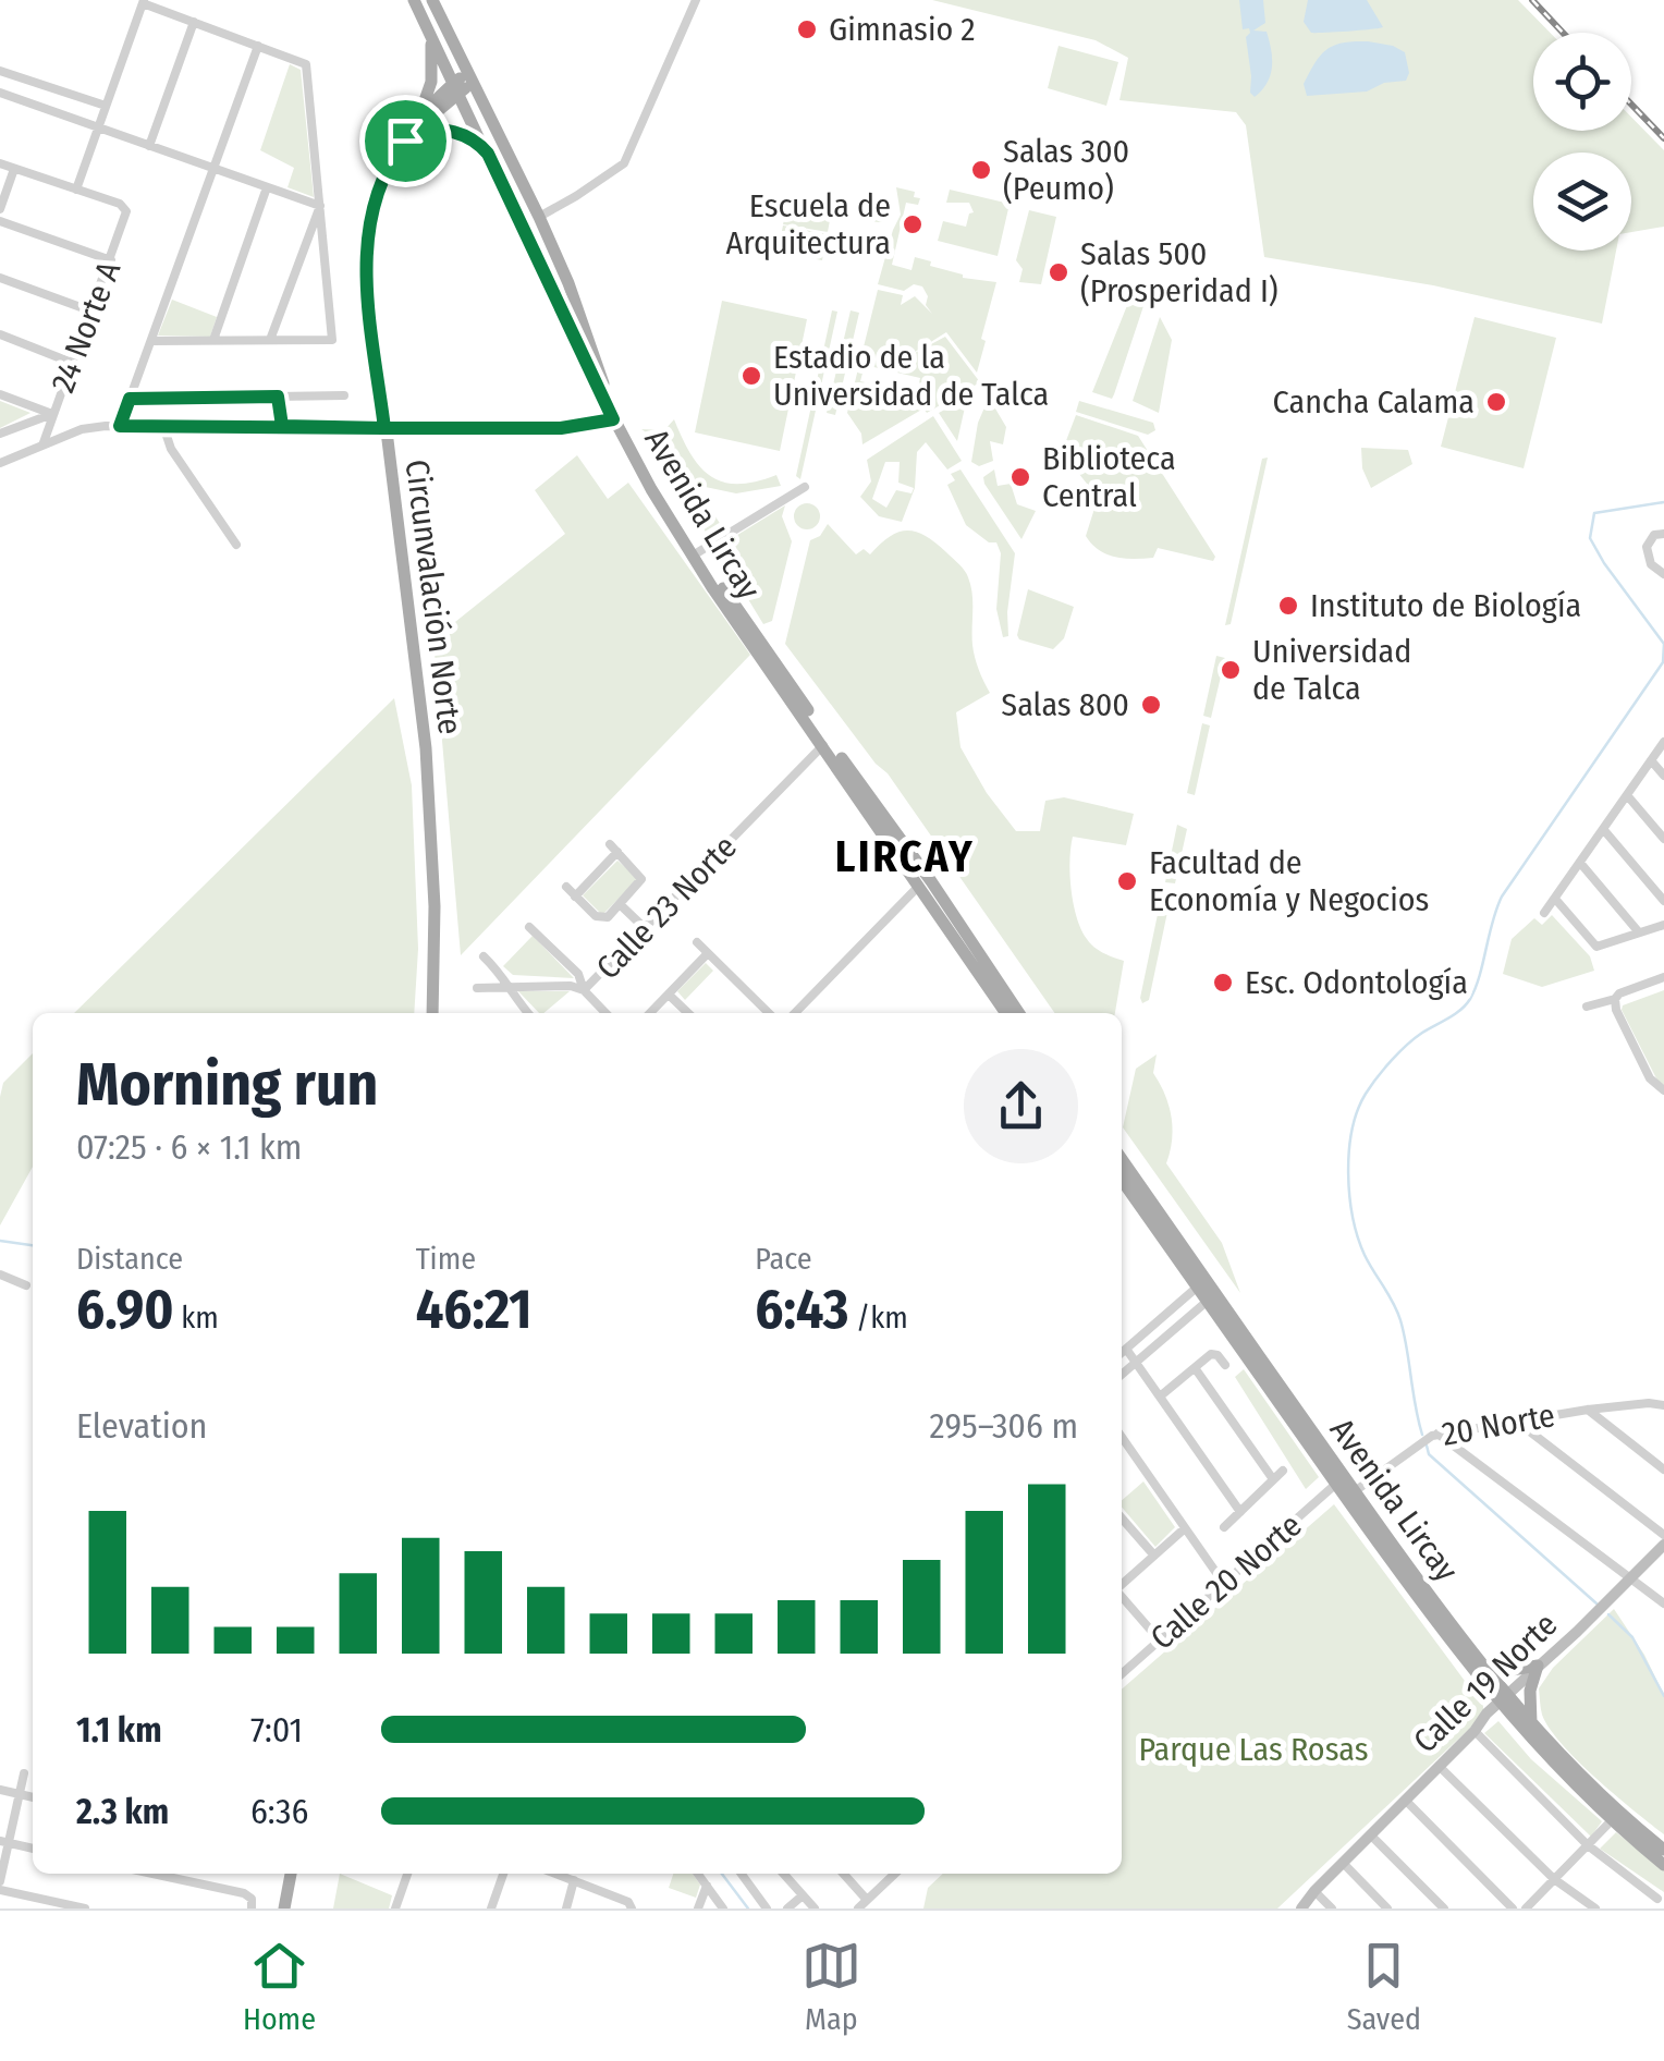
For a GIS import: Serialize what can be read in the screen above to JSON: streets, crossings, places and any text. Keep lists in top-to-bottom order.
{
  "streets": {
    "main road": ["Avenida Lircay", "Circunvalación Norte"],
    "street": [
      "24 Norte A",
      "Calle 23 Norte",
      "20 Norte",
      "Calle 20 Norte",
      "Calle 19 Norte"
    ]
  },
  "crossings": [
    ["Avenida Lircay", "Circunvalación Norte"],
    ["Avenida Lircay", "Calle 23 Norte"],
    ["Avenida Lircay", "20 Norte"],
    ["Avenida Lircay", "Calle 20 Norte"],
    ["Avenida Lircay", "Calle 19 Norte"]
  ],
  "districts": ["LIRCAY"],
  "parks": ["Parque Las Rosas"],
  "places": [
    "Gimnasio 2",
    "Salas 300 (Peumo)",
    "Escuela de Arquitectura",
    "Salas 500 (Prosperidad I)",
    "Estadio de la Universidad de Talca",
    "Cancha Calama",
    "Biblioteca Central",
    "Instituto de Biología",
    "Universidad de Talca",
    "Salas 800",
    "Facultad de Economía y Negocios",
    "Esc. Odontología"
  ],
  "page": {
    "heading": ["Morning run", "07:25 · 6 × 1.1 km"],
    "stats": [
      ["Distance", "6.90 km"],
      ["Time", "46:21"],
      ["Pace", "6:43 /km"]
    ],
    "chart": ["Elevation", "295–306 m"],
    "list": [
      {
        "name": "1.1 km",
        "note": "7:01"
      },
      {
        "name": "2.3 km",
        "note": "6:36"
      }
    ],
    "tabs": ["Home", "Map", "Saved"]
  }
}
